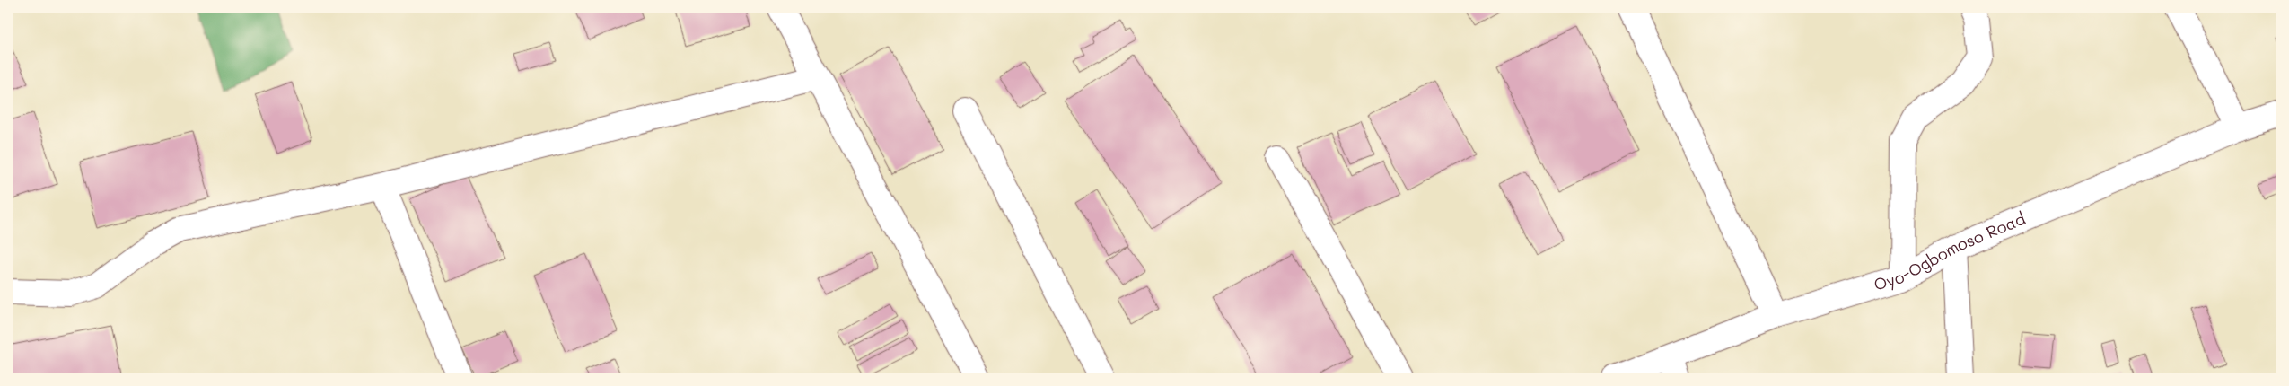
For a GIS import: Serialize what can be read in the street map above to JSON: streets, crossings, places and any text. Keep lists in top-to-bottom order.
{
  "streets": {
    "main road": ["Oyo-Ogbomoso Road"]
  }
}
